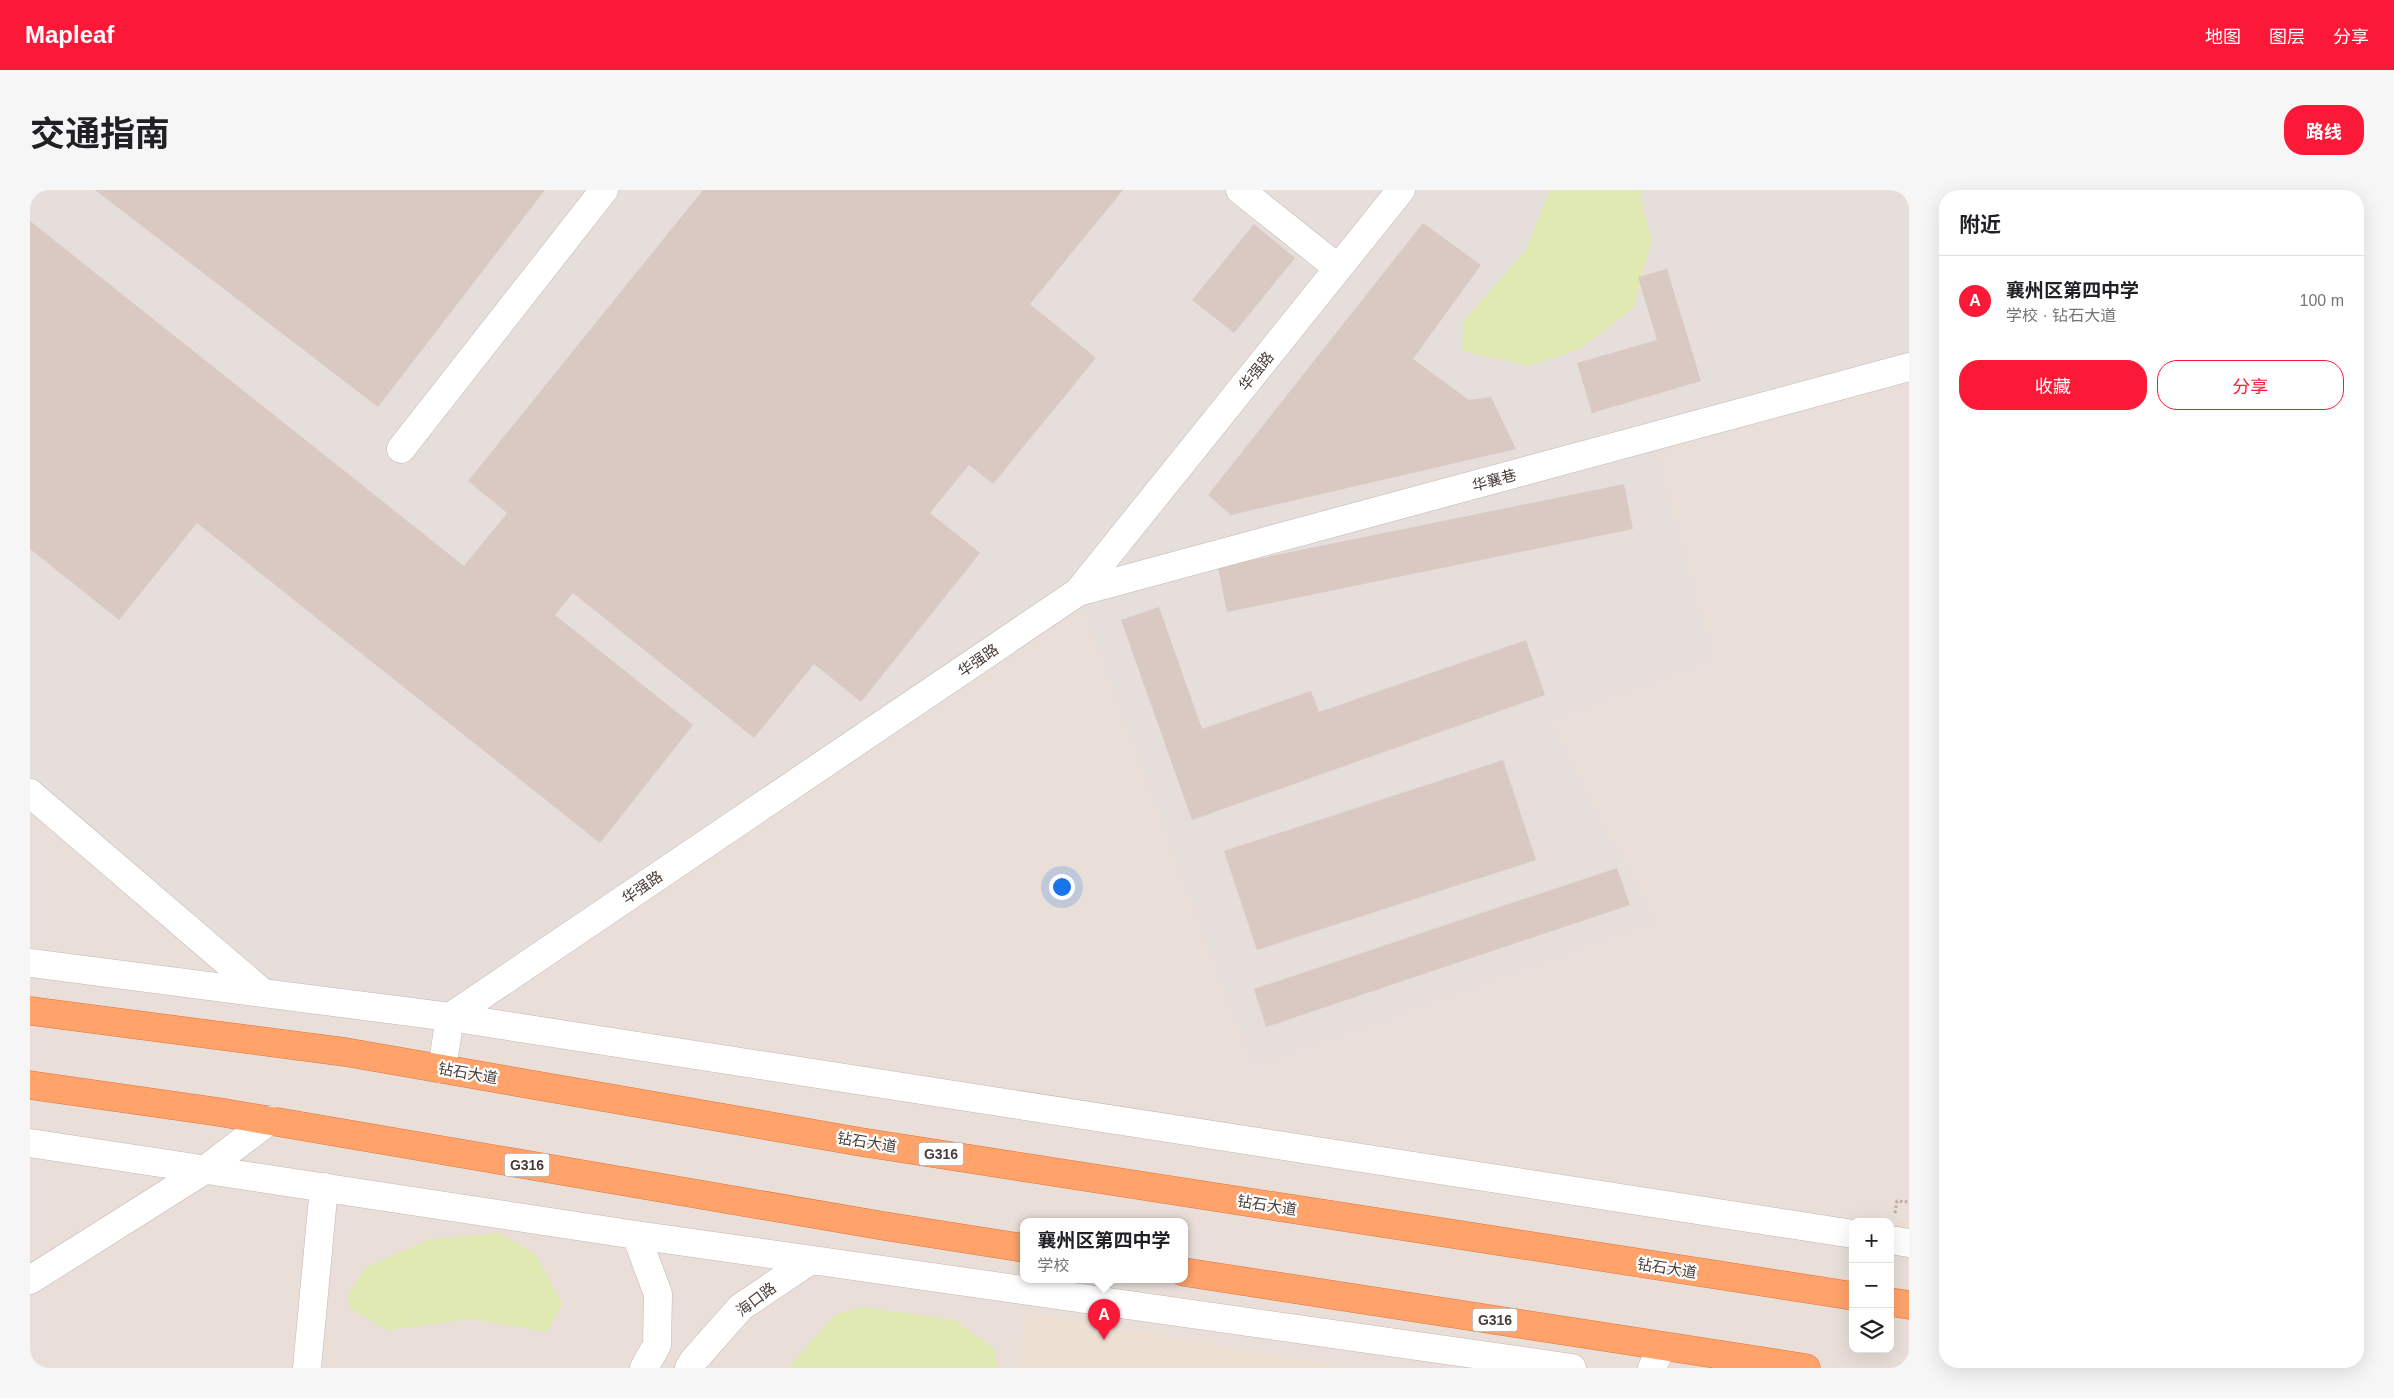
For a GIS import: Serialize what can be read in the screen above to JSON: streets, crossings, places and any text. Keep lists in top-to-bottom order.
{
  "streets": {
    "highway": ["钻石大道", "G316"],
    "street": ["华强路", "华襄巷", "海口路"]
  },
  "crossings": [
    ["华强路", "华襄巷"]
  ],
  "page": {
    "header": "Mapleaf",
    "nav": ["地图", "图层", "分享"],
    "title": "交通指南",
    "buttons": [
      "路线",
      ["收藏", "分享"]
    ],
    "heading": "附近",
    "list": [
      {
        "mark": "A",
        "name": "襄州区第四中学",
        "note": "学校 · 钻石大道",
        "value": "100 m"
      }
    ],
    "map_buttons": ["+", "−"],
    "popup": ["襄州区第四中学", "学校"],
    "pins": "A"
  }
}
